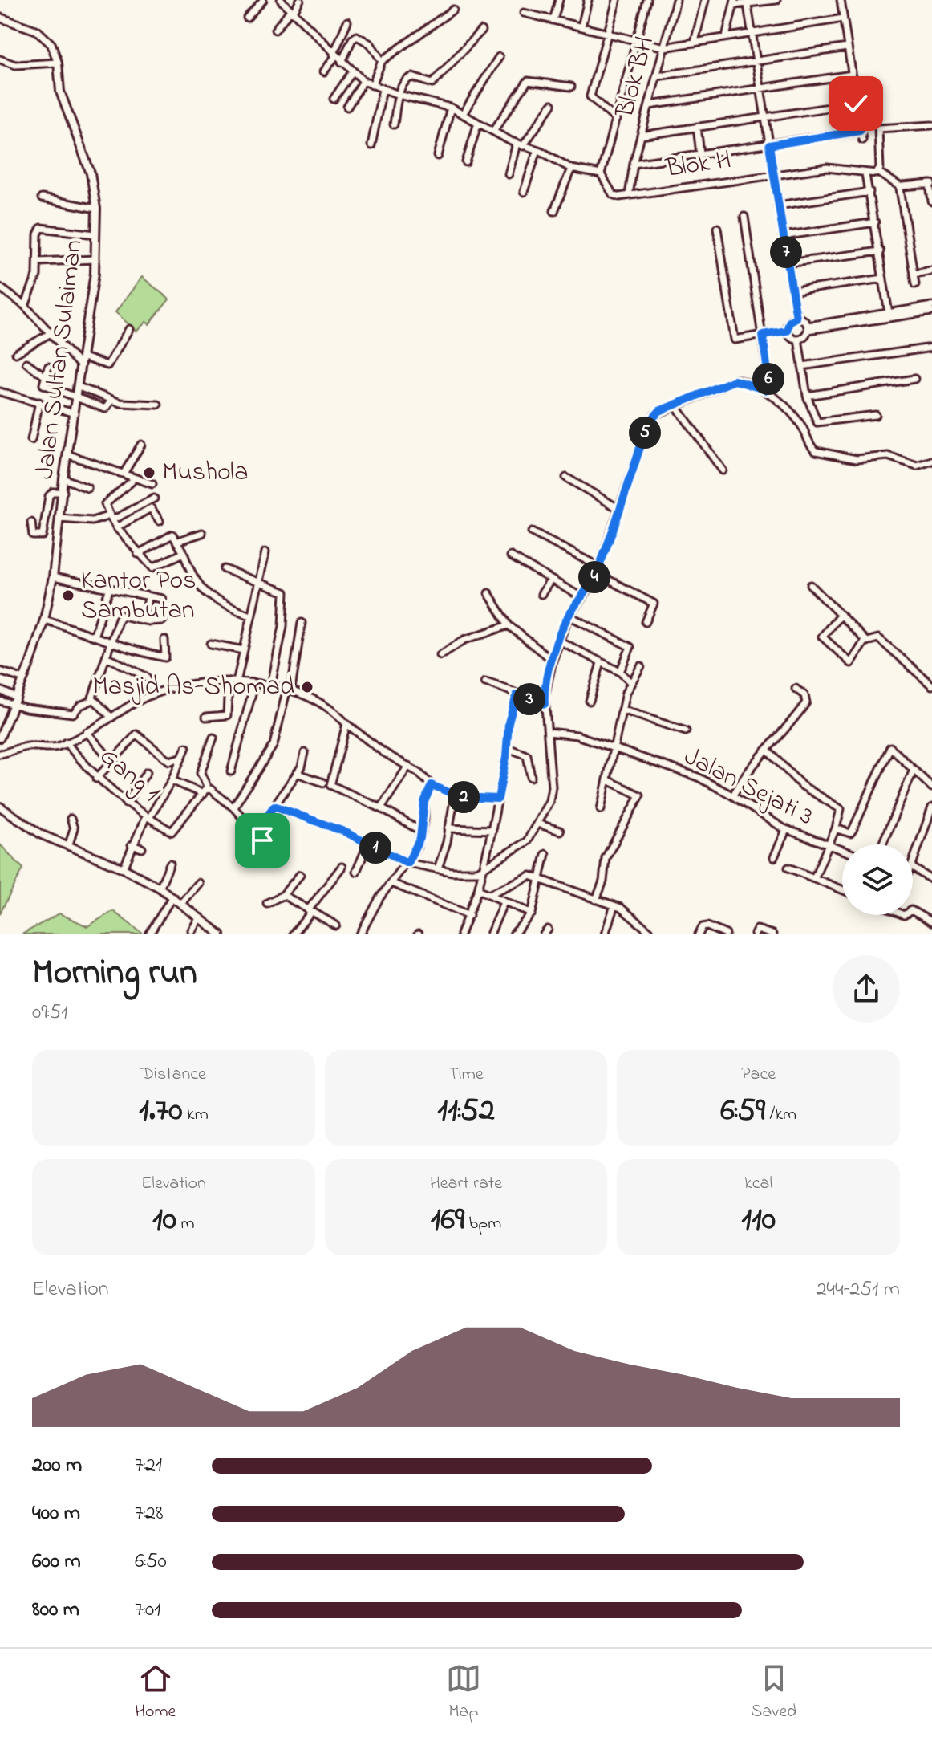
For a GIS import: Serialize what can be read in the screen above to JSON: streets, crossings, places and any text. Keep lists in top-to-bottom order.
{
  "streets": {
    "main road": ["Jalan Sultan Sulaiman"],
    "street": [
      "Blok BH",
      "Blok H",
      "Gang 1",
      "Jalan Sejati 3"
    ]
  },
  "crossings": [
    ["Blok BH", "Blok H"]
  ],
  "places": ["Mushola", "Kantor Pos Sambutan", "Masjid As-Shomad"],
  "page": {
    "pins": [
      "7",
      "6",
      "5",
      "4",
      "3",
      "2",
      "1"
    ],
    "heading": ["Morning run", "09:51"],
    "stats": [
      ["Distance", "1.70 km"],
      ["Time", "11:52"],
      ["Pace", "6:59 /km"],
      ["Elevation", "10 m"],
      ["Heart rate", "169 bpm"],
      ["kcal", "110"]
    ],
    "chart": ["Elevation", "244–251 m"],
    "list": [
      {
        "name": "200 m",
        "note": "7:21"
      },
      {
        "name": "400 m",
        "note": "7:28"
      },
      {
        "name": "600 m",
        "note": "6:50"
      },
      {
        "name": "800 m",
        "note": "7:01"
      }
    ],
    "tabs": ["Home", "Map", "Saved"]
  }
}
